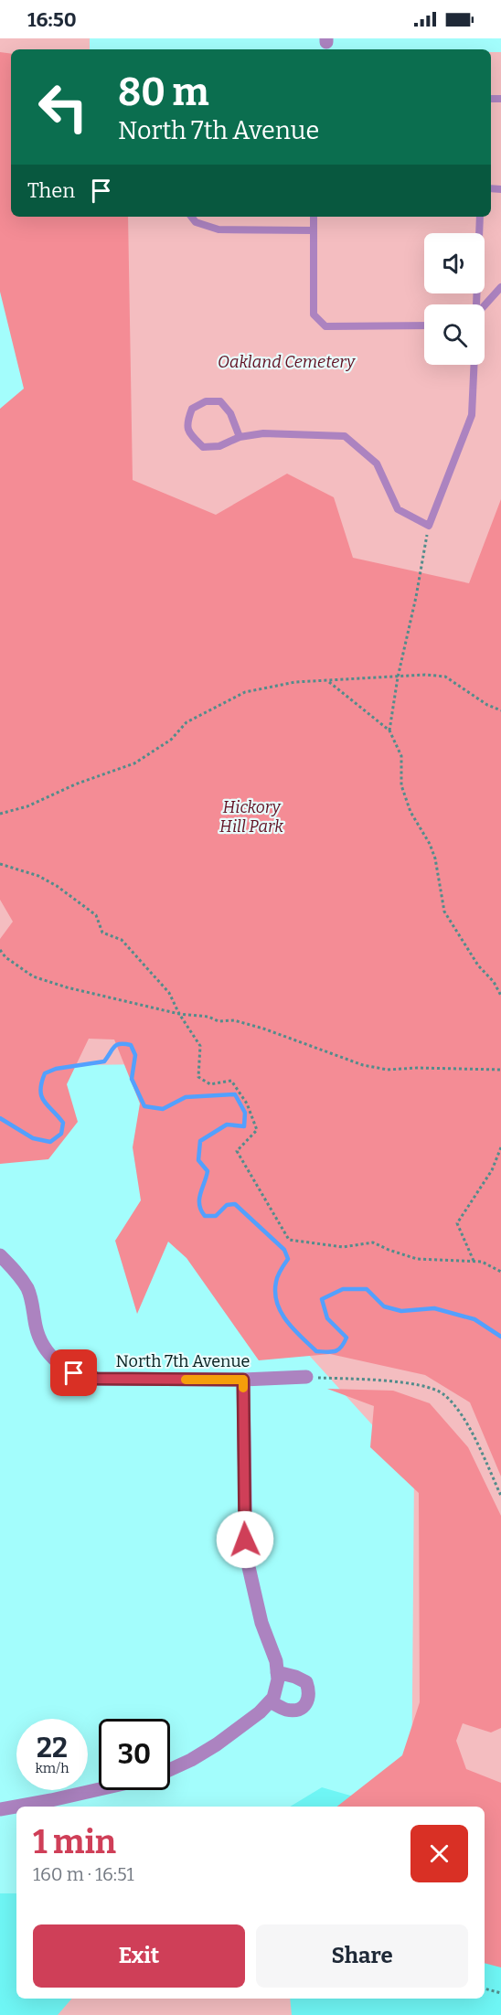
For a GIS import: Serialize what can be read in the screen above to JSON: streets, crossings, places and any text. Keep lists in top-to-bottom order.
{
  "streets": {
    "street": ["North 7th Avenue"]
  },
  "parks": ["Oakland Cemetery", "Hickory Hill Park"],
  "page": {
    "status": "16:50",
    "turn": ["80 m", "North 7th Avenue"],
    "then": "Then",
    "speed": "22 km/h",
    "limit": "30",
    "heading": ["1 min", "160 m · 16:51"],
    "buttons": ["Exit", "Share"]
  }
}
